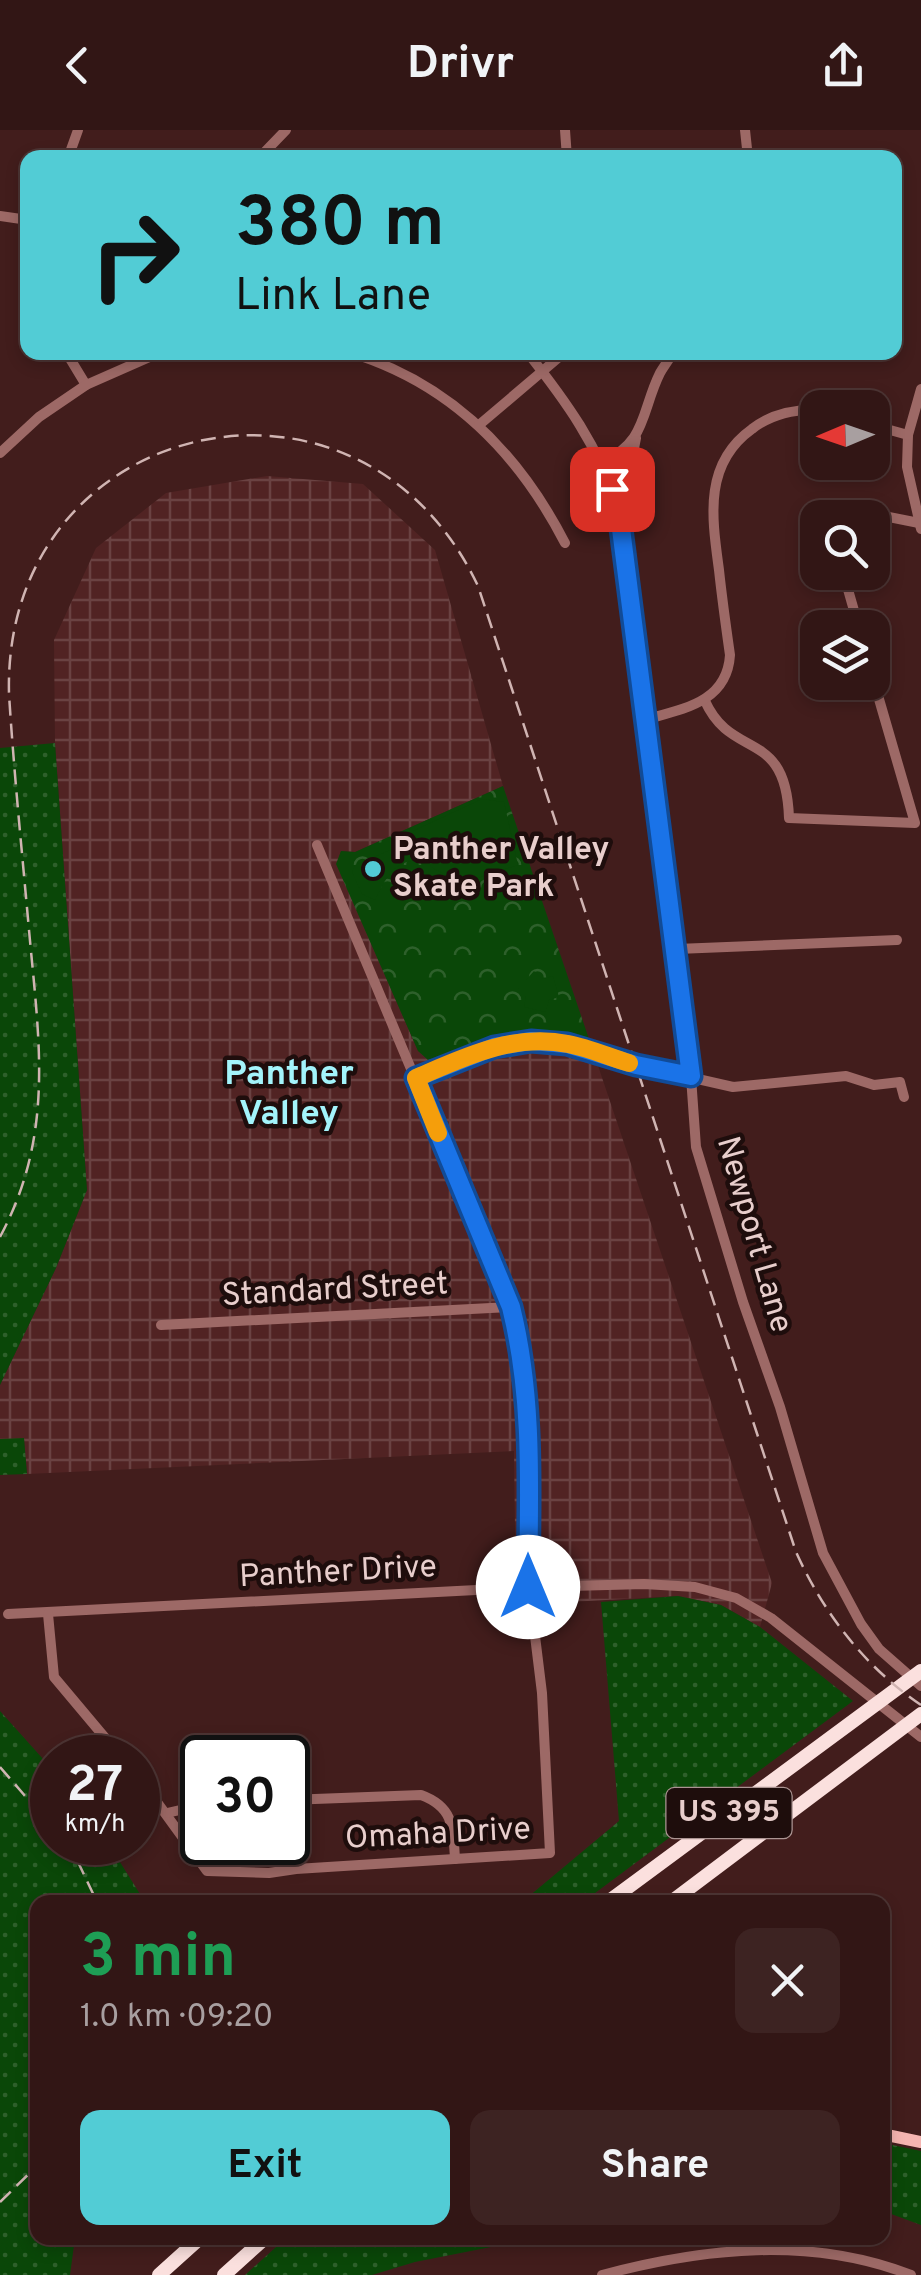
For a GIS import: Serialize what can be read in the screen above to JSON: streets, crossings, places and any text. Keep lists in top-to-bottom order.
{
  "streets": {
    "highway": ["US 395"],
    "street": [
      "Newport Lane",
      "Standard Street",
      "Panther Drive",
      "Omaha Drive"
    ]
  },
  "crossings": [
    ["Panther Drive", "Omaha Drive"]
  ],
  "districts": ["Panther Valley"],
  "places": ["Panther Valley Skate Park"],
  "north": "left",
  "page": {
    "header": "Drivr",
    "turn": ["380 m", "Link Lane"],
    "speed": "27 km/h",
    "limit": "30",
    "heading": ["3 min", "1.0 km · 09:20"],
    "buttons": ["Exit", "Share"]
  }
}
